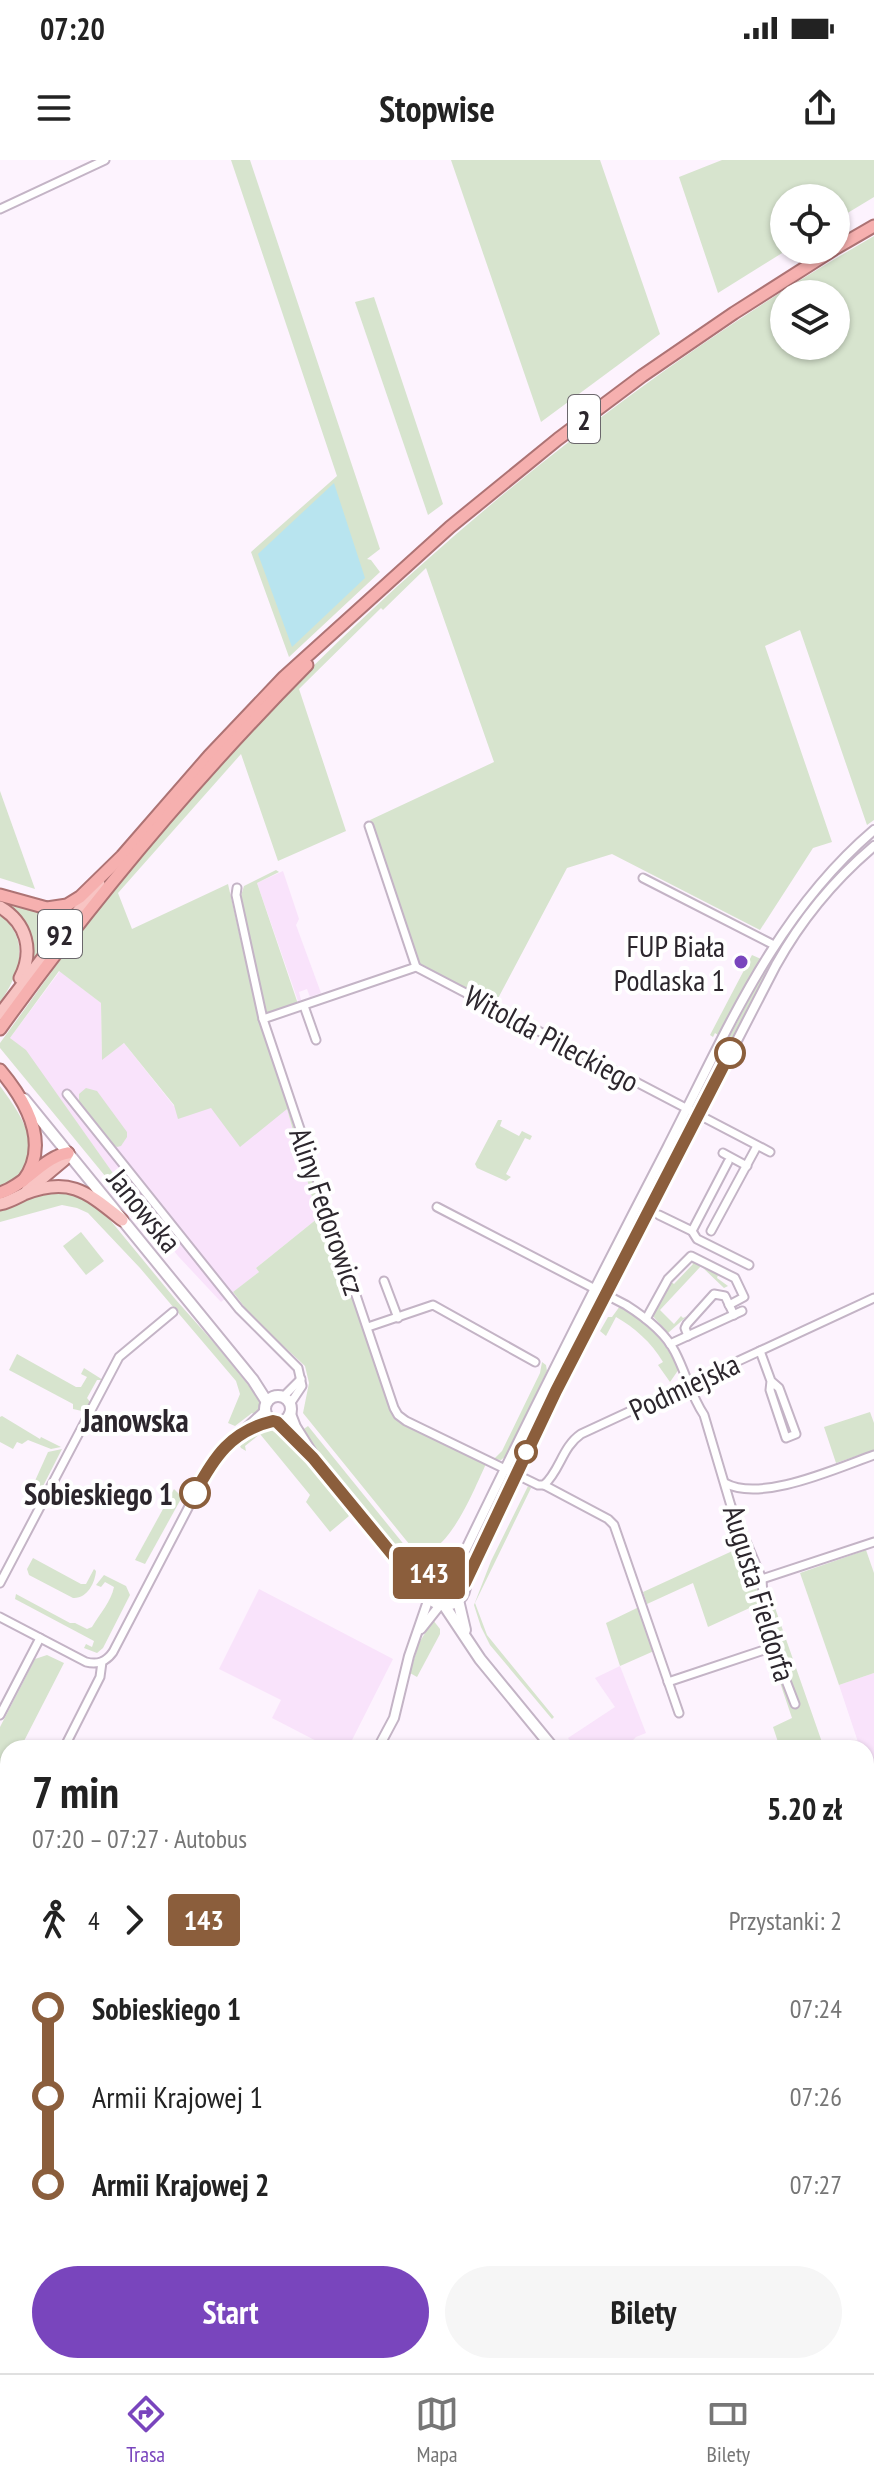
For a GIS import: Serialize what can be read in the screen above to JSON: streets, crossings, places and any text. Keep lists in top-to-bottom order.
{
  "streets": {
    "highway": ["2", "Janowska"],
    "main road": ["92"],
    "street": [
      "Witolda Pileckiego",
      "Aliny Fedorowicz",
      "Podmiejska",
      "Augusta Fieldorfa"
    ]
  },
  "crossings": [
    ["2", "92"],
    ["Podmiejska", "Augusta Fieldorfa"]
  ],
  "districts": ["Janowska"],
  "places": ["FUP Biała Podlaska 1", "Sobieskiego 1"],
  "lines": ["bus line 143"],
  "page": {
    "status": "07:20",
    "header": "Stopwise",
    "on_map": "143",
    "heading": ["7 min", "07:20 – 07:27 · Autobus", "5.20 zł"],
    "legs": ["4", "143", "Przystanki: 2"],
    "list": [
      {
        "name": "Sobieskiego 1",
        "value": "07:24"
      },
      {
        "name": "Armii Krajowej 1",
        "value": "07:26"
      },
      {
        "name": "Armii Krajowej 2",
        "value": "07:27"
      }
    ],
    "buttons": ["Start", "Bilety"],
    "tabs": ["Trasa", "Mapa", "Bilety"]
  }
}
